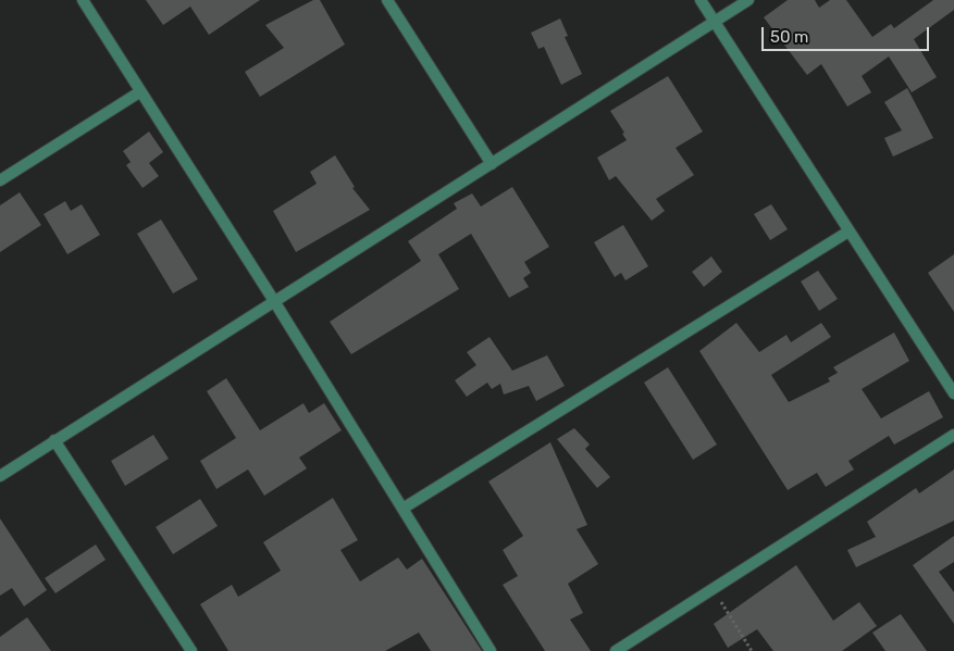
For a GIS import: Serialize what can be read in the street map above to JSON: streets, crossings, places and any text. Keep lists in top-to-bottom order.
{
  "scale_bar": "50 m"
}
